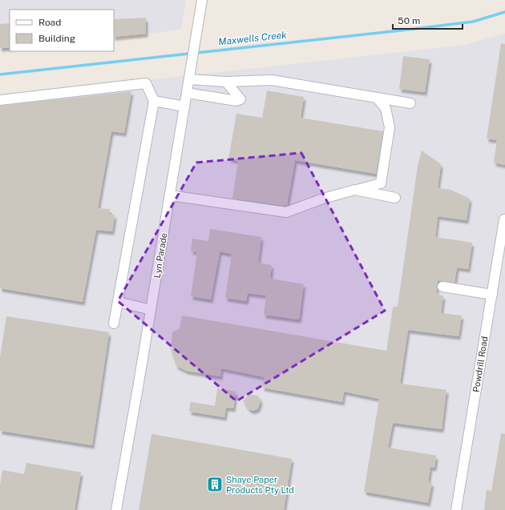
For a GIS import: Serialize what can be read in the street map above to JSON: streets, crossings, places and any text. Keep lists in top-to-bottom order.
{
  "streets": {
    "street": ["Lyn Parade", "Powdrill Road"]
  },
  "water": ["Maxwells Creek"],
  "places": {
    "building": ["Shaye Paper Products Pty Ltd"]
  },
  "legend": ["Road", "Building"],
  "scale_bar": "50 m"
}
